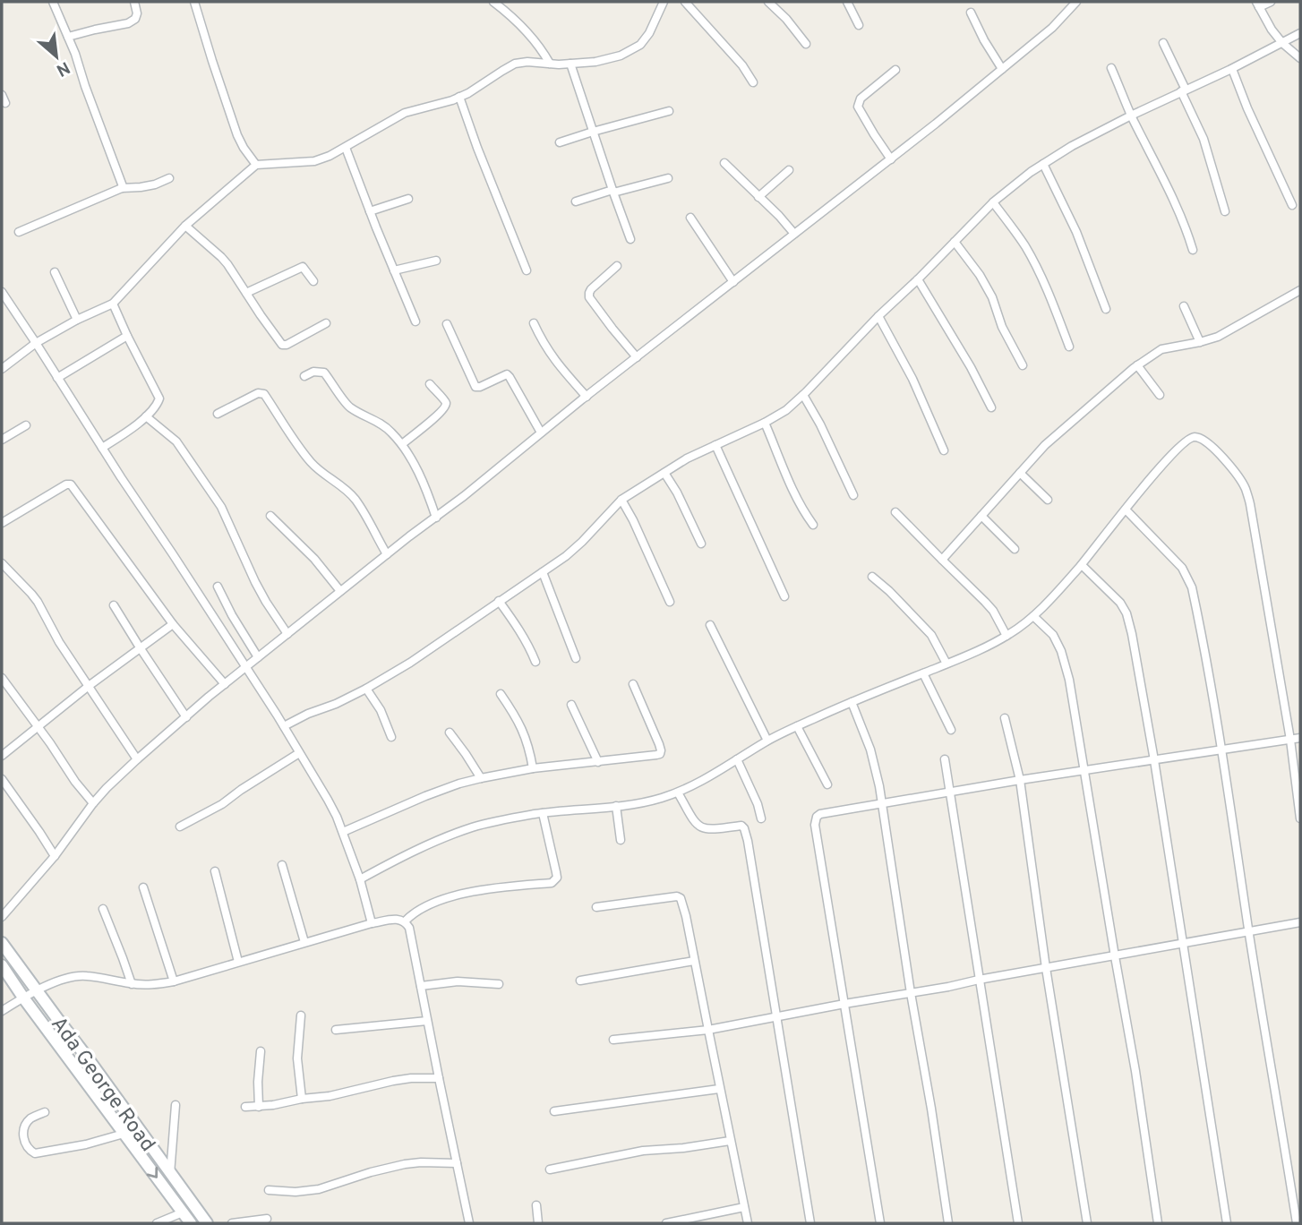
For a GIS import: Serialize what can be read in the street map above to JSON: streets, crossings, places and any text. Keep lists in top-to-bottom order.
{
  "streets": {
    "main road": ["Ada George Road"]
  },
  "north": "bottom right"
}
